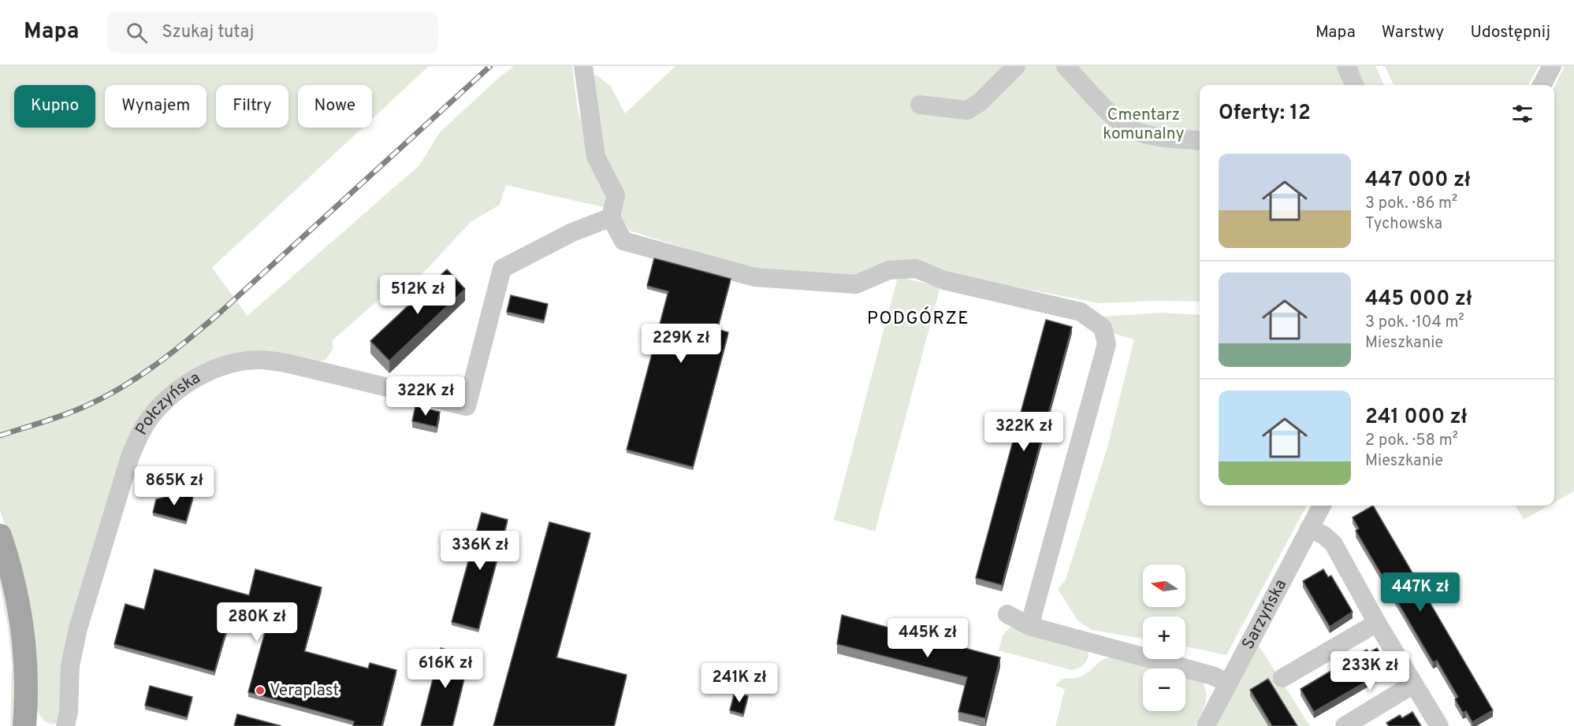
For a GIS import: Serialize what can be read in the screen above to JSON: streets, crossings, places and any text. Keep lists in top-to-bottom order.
{
  "streets": {
    "street": ["Połczyńska", "Sarzyńska"]
  },
  "districts": ["PODGÓRZE"],
  "parks": ["Cmentarz komunalny"],
  "places": ["Veraplast"],
  "north": "left",
  "page": {
    "header": "Mapa",
    "search": "Szukaj tutaj",
    "nav": ["Mapa", "Warstwy", "Udostępnij"],
    "chip": [
      "Kupno",
      "Wynajem",
      "Filtry",
      "Nowe"
    ],
    "heading": "Oferty: 12",
    "list": [
      {
        "name": "447 000 zł",
        "note": "3 pok. · 86 m² · Tychowska"
      },
      {
        "name": "445 000 zł",
        "note": "3 pok. · 104 m² · Mieszkanie"
      },
      {
        "name": "241 000 zł",
        "note": "2 pok. · 58 m² · Mieszkanie"
      }
    ],
    "price": [
      "512K zł",
      "229K zł",
      "322K zł",
      "322K zł",
      "865K zł",
      "336K zł",
      "447K zł",
      "280K zł",
      "445K zł",
      "616K zł",
      "233K zł",
      "241K zł"
    ],
    "map_buttons": ["+", "−"]
  }
}
